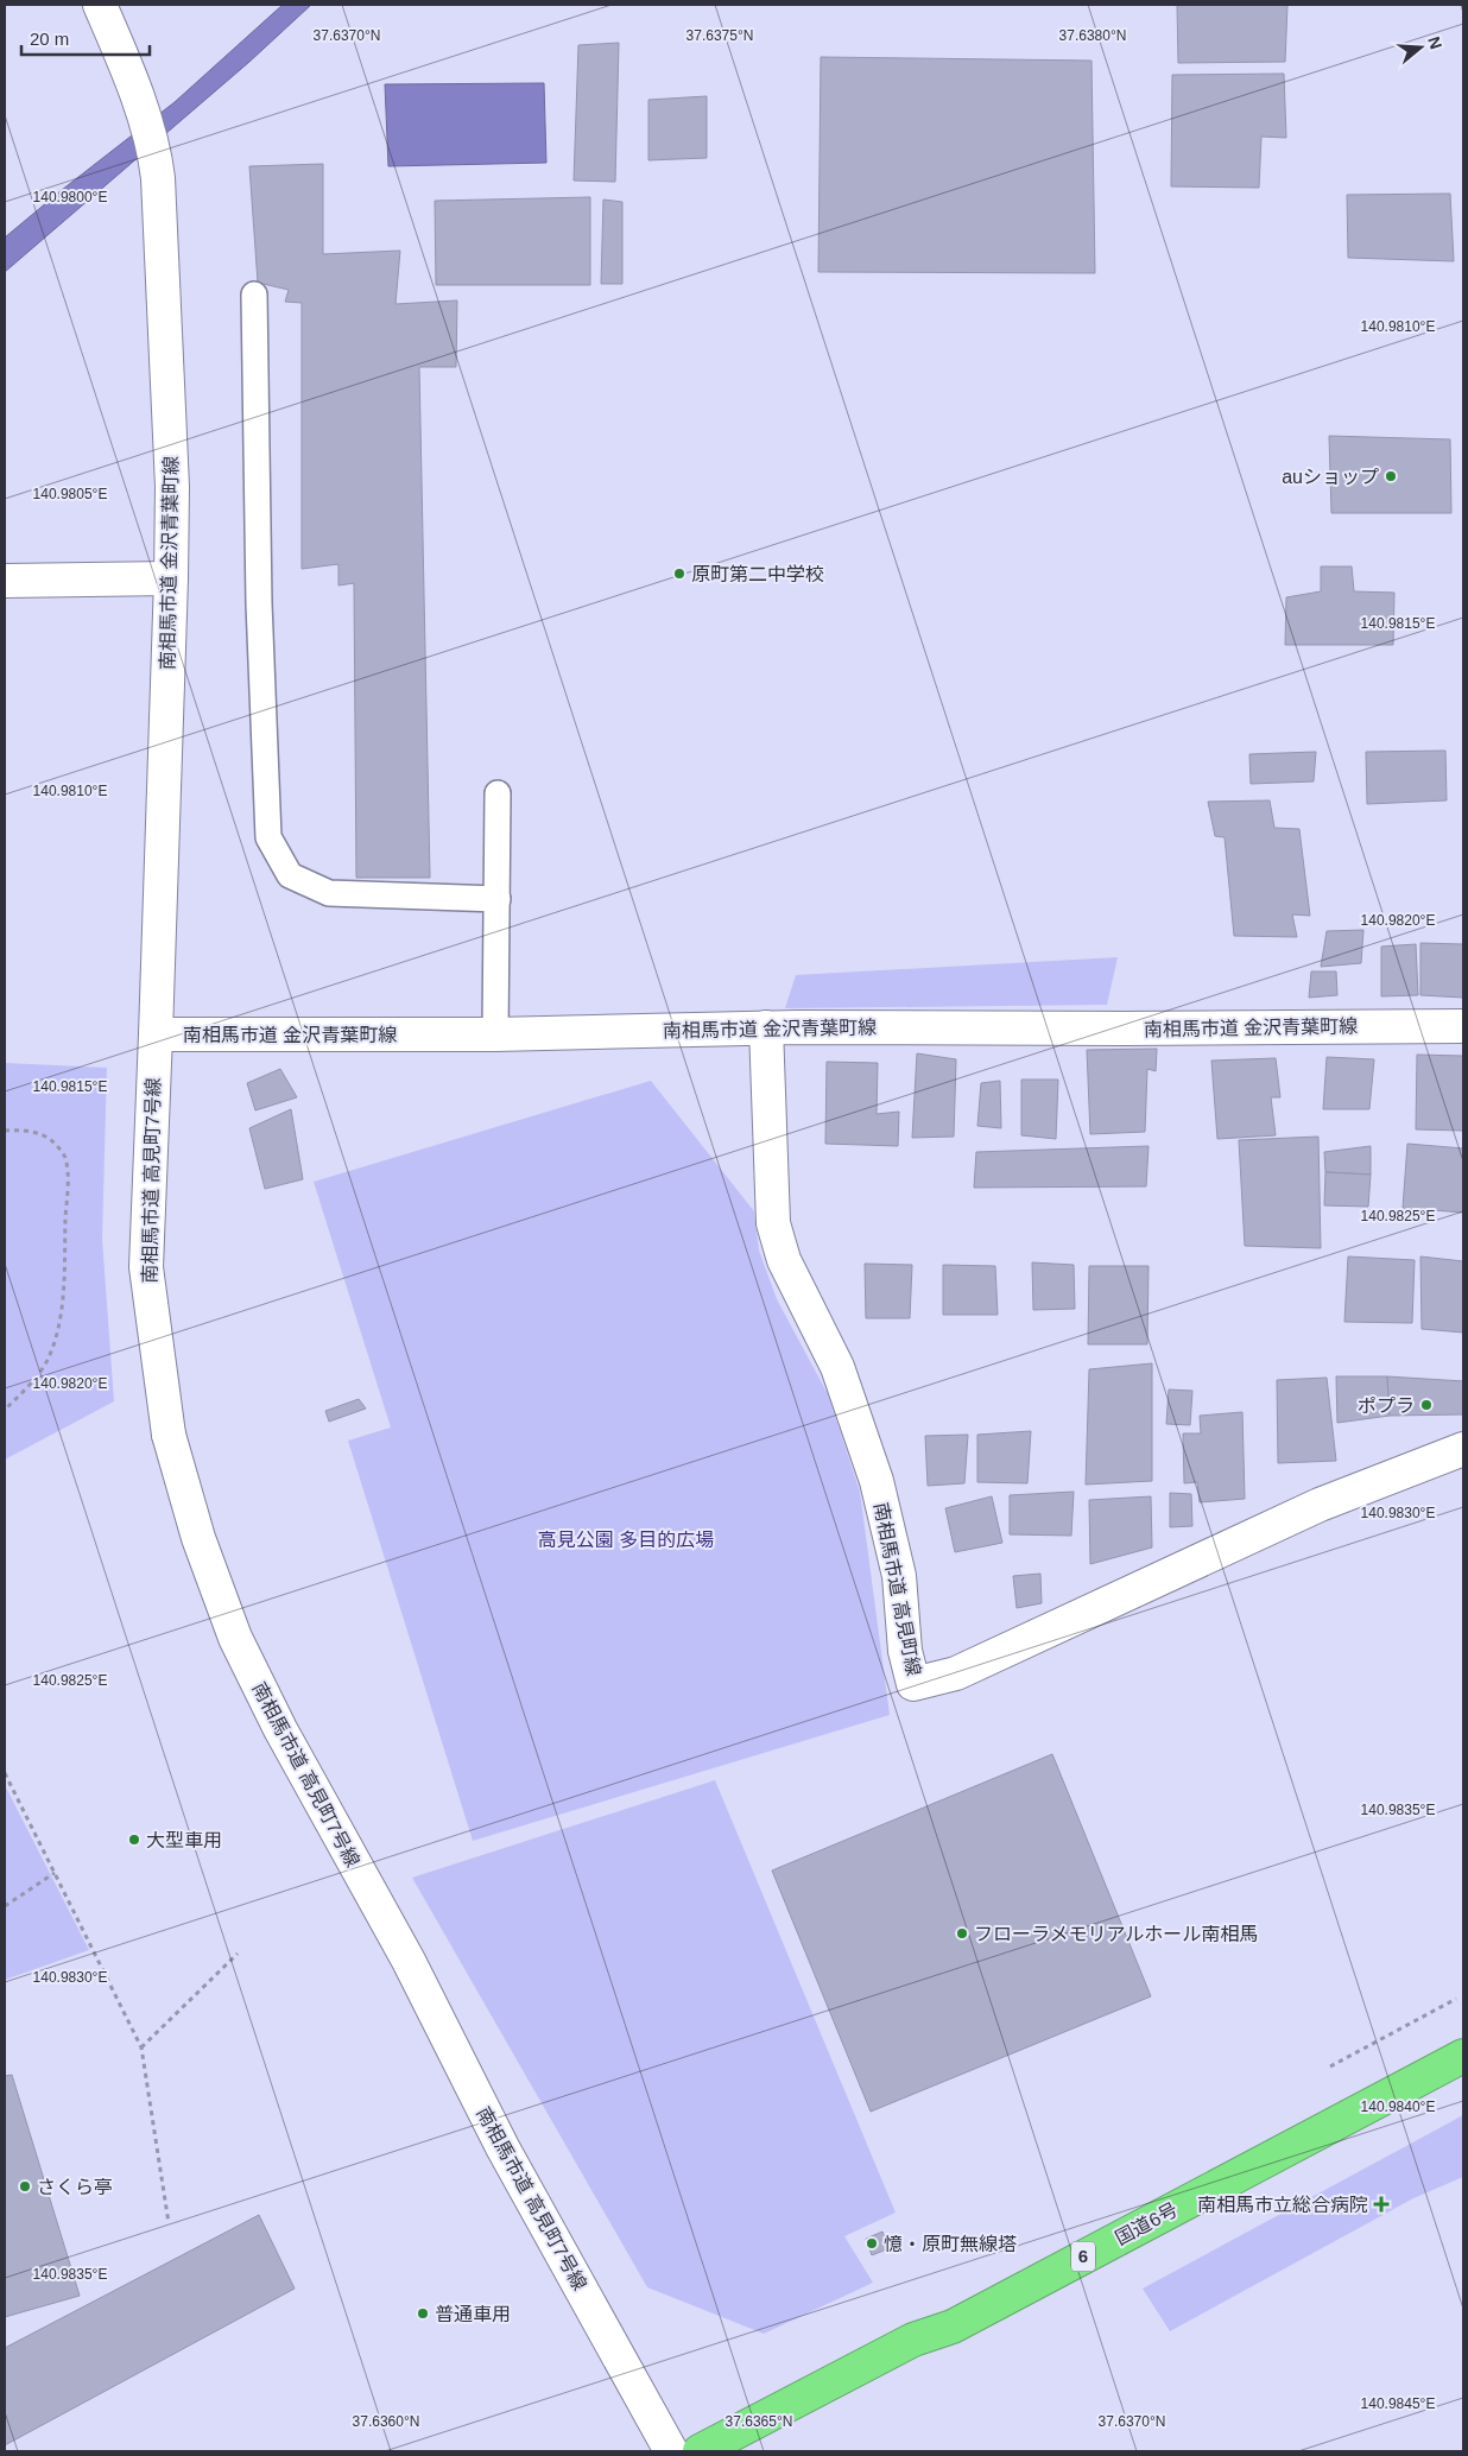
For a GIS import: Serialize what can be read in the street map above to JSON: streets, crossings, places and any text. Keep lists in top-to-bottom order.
{
  "streets": {
    "highway": ["国道6号", "6"],
    "street": ["南相馬市道 金沢青葉町線", "南相馬市道 高見町7号線", "南相馬市道 高見町線"]
  },
  "crossings": [
    ["南相馬市道 金沢青葉町線", "南相馬市道 高見町7号線"],
    ["南相馬市道 金沢青葉町線", "南相馬市道 高見町線"]
  ],
  "parks": ["高見公園 多目的広場"],
  "places": {
    "other": [
      "auショップ",
      "原町第二中学校",
      "ポプラ",
      "大型車用",
      "フローラメモリアルホール南相馬",
      "さくら亭",
      "憶・原町無線塔",
      "普通車用"
    ],
    "health": ["南相馬市立総合病院"]
  },
  "scale_bar": "20 m",
  "north": "right",
  "coordinates": [
    "37.6370°N",
    "37.6375°N",
    "37.6380°N",
    "140.9800°E",
    "140.9810°E",
    "140.9805°E",
    "140.9815°E",
    "140.9820°E",
    "140.9825°E",
    "140.9830°E",
    "140.9835°E",
    "140.9840°E",
    "140.9845°E",
    "37.6360°N",
    "37.6365°N"
  ]
}
